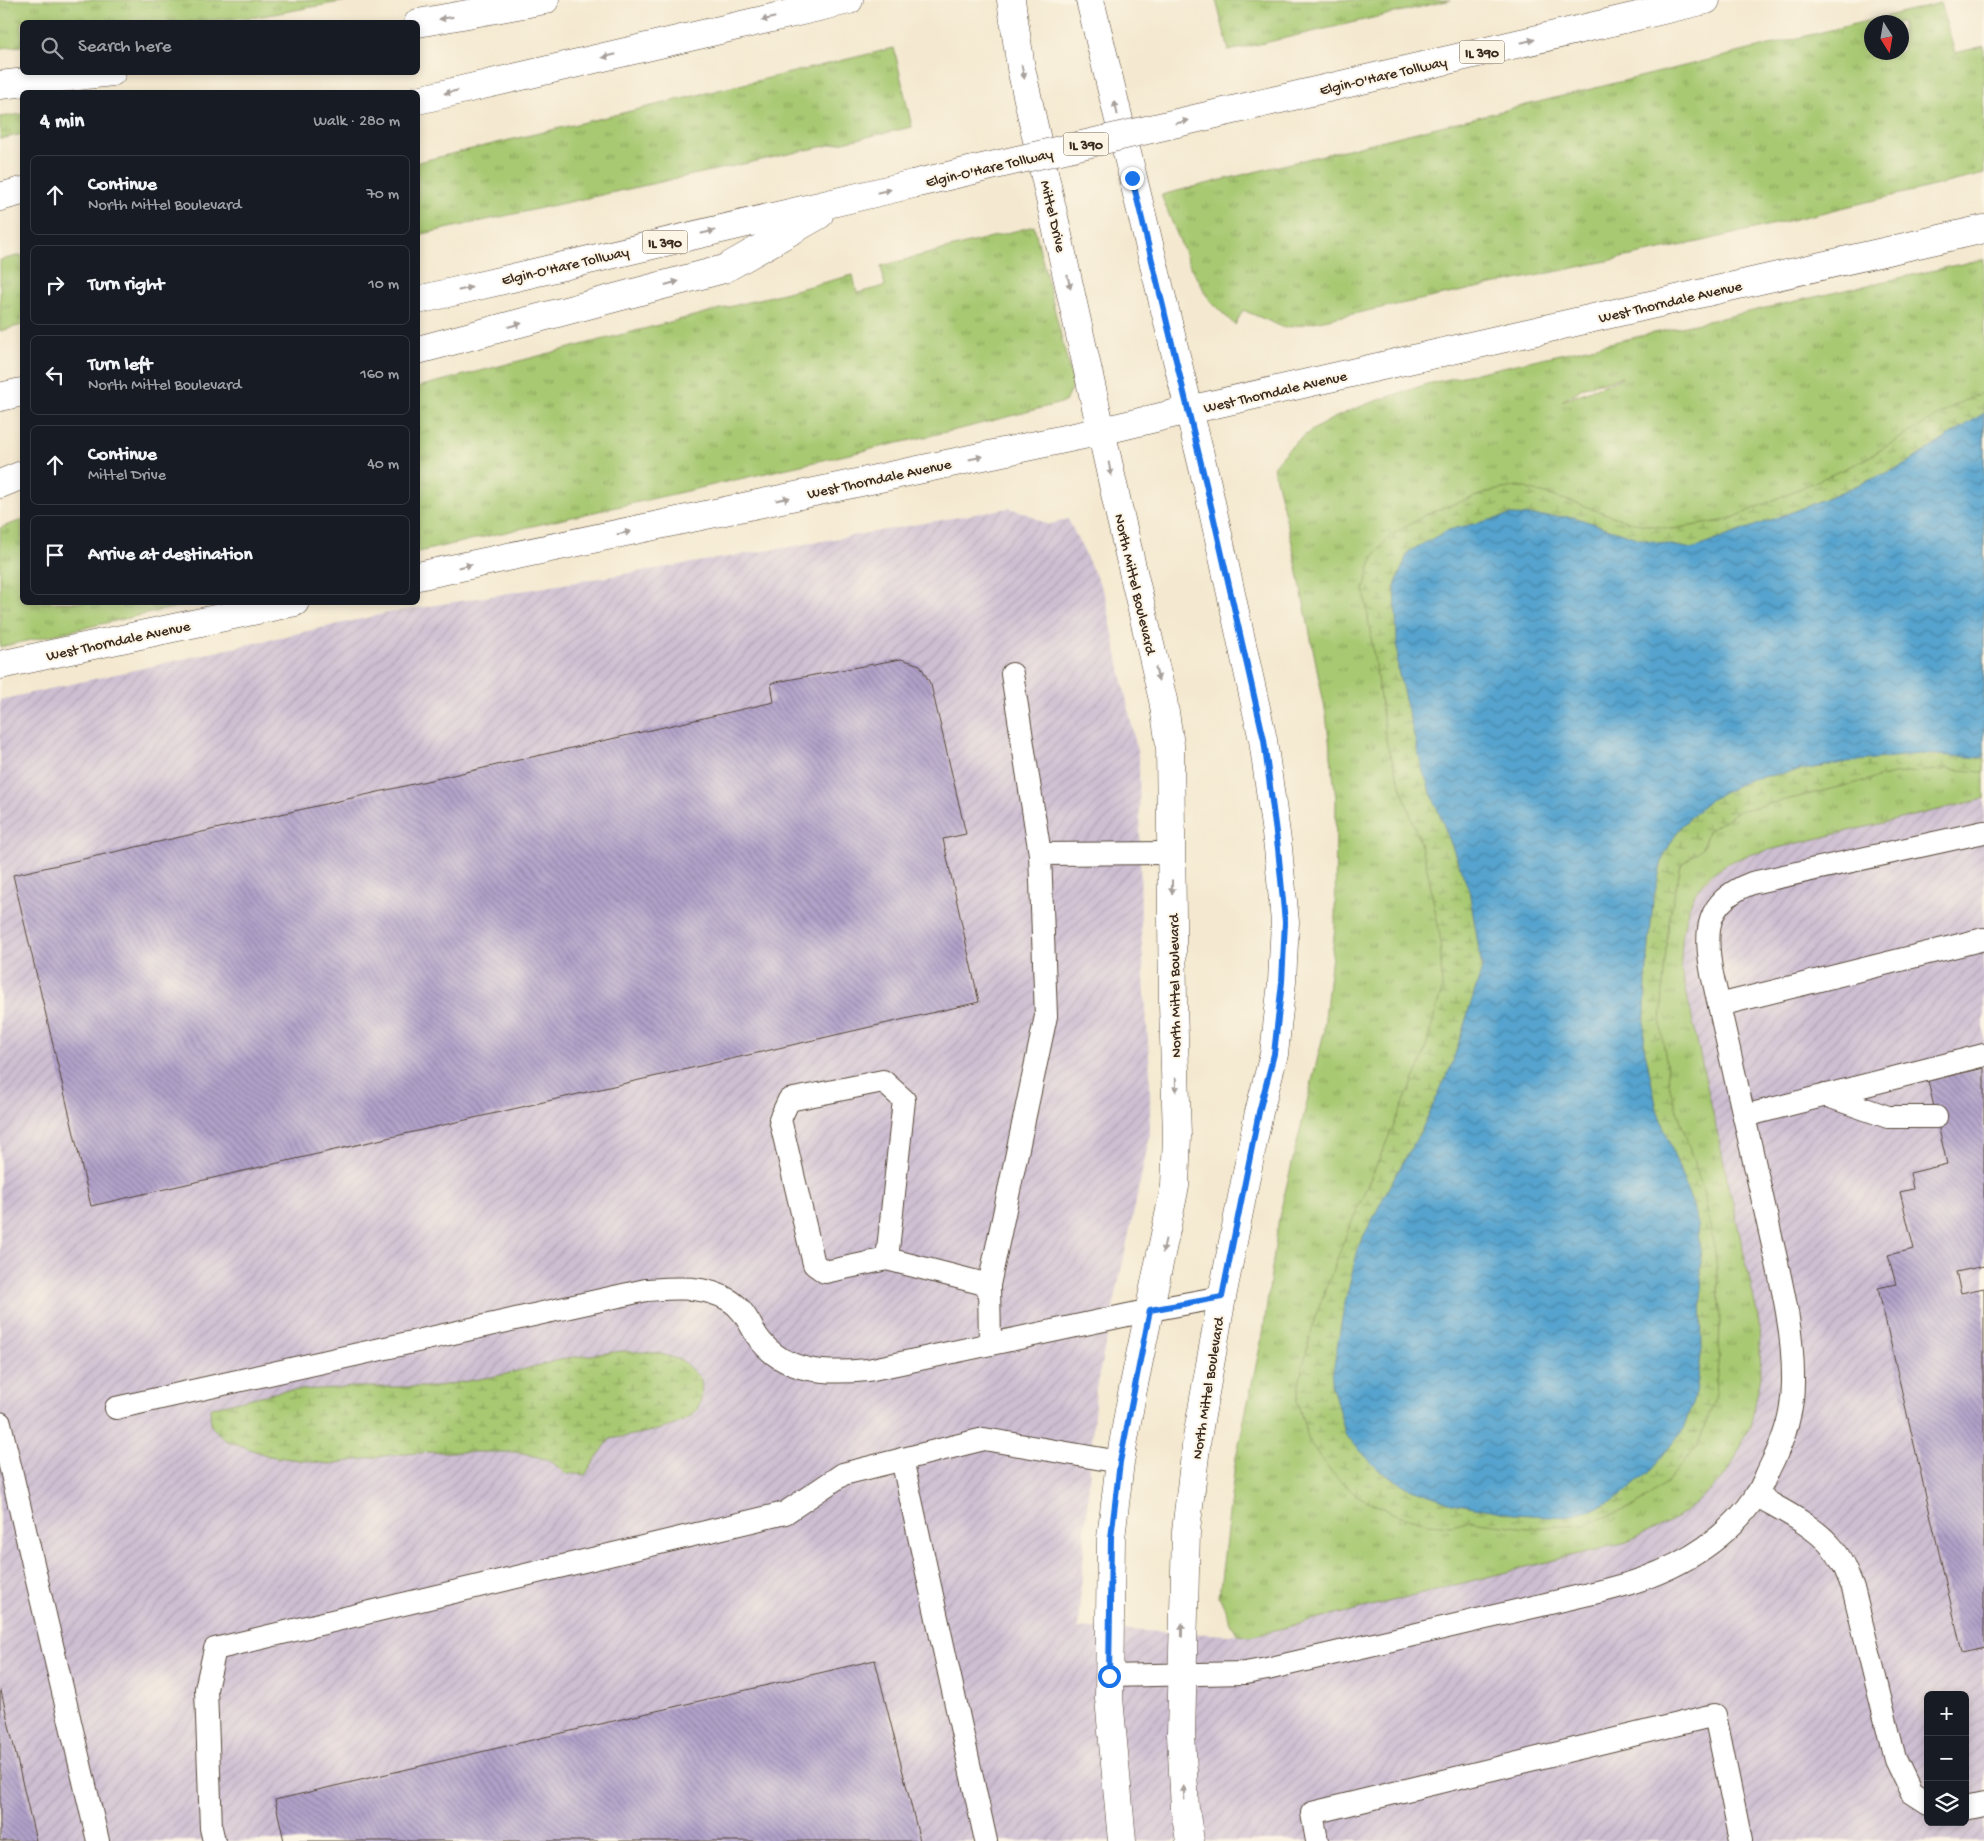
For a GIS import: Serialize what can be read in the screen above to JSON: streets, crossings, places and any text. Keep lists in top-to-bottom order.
{
  "streets": {
    "main road": [
      "IL 390",
      "Elgin-O'Hare Tollway",
      "Mittel Drive",
      "West Thorndale Avenue",
      "North Mittel Boulevard"
    ]
  },
  "crossings": [
    ["Mittel Drive", "West Thorndale Avenue"],
    ["Mittel Drive", "North Mittel Boulevard"],
    ["West Thorndale Avenue", "North Mittel Boulevard"]
  ],
  "north": "bottom",
  "page": {
    "search": "Search here",
    "heading": ["4 min", "Walk · 280 m"],
    "list": [
      ["Continue", "North Mittel Boulevard", "70 m"],
      ["Turn right", "10 m"],
      ["Turn left", "North Mittel Boulevard", "160 m"],
      ["Continue", "Mittel Drive", "40 m"],
      "Arrive at destination"
    ],
    "map_buttons": ["+", "−"]
  }
}
